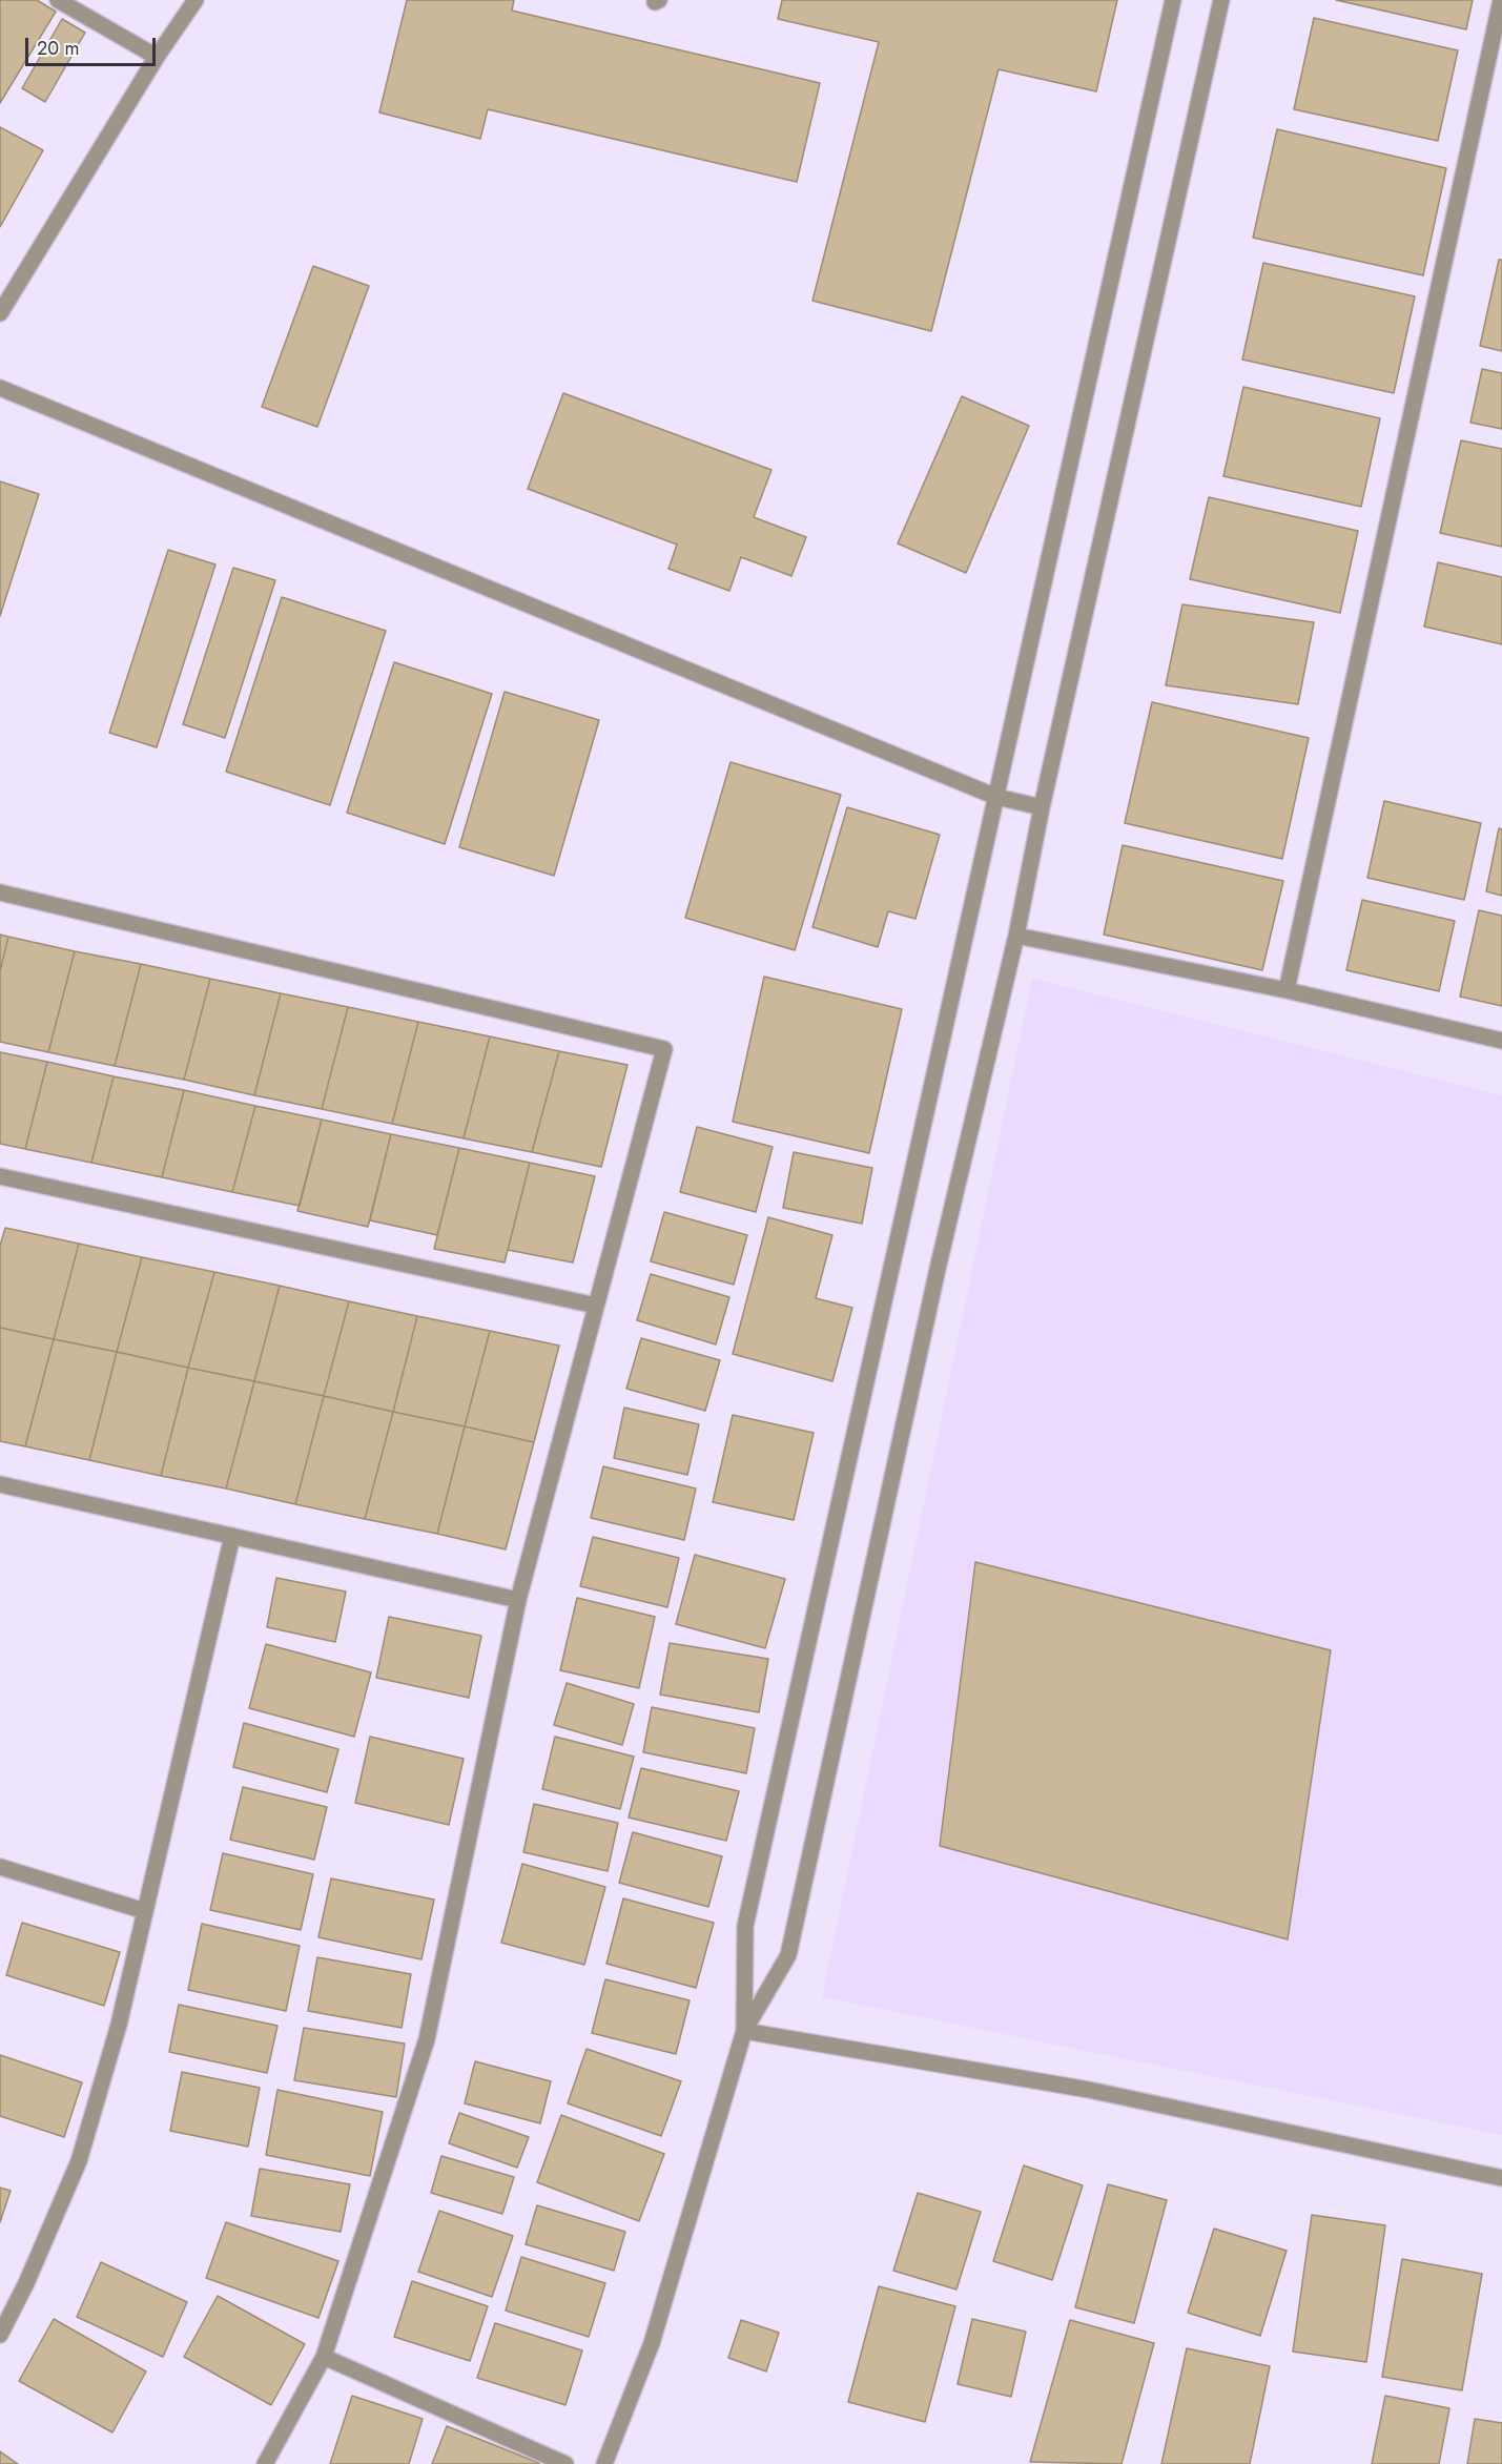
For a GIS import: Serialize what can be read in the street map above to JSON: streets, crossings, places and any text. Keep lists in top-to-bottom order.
{
  "scale_bar": "20 m"
}
